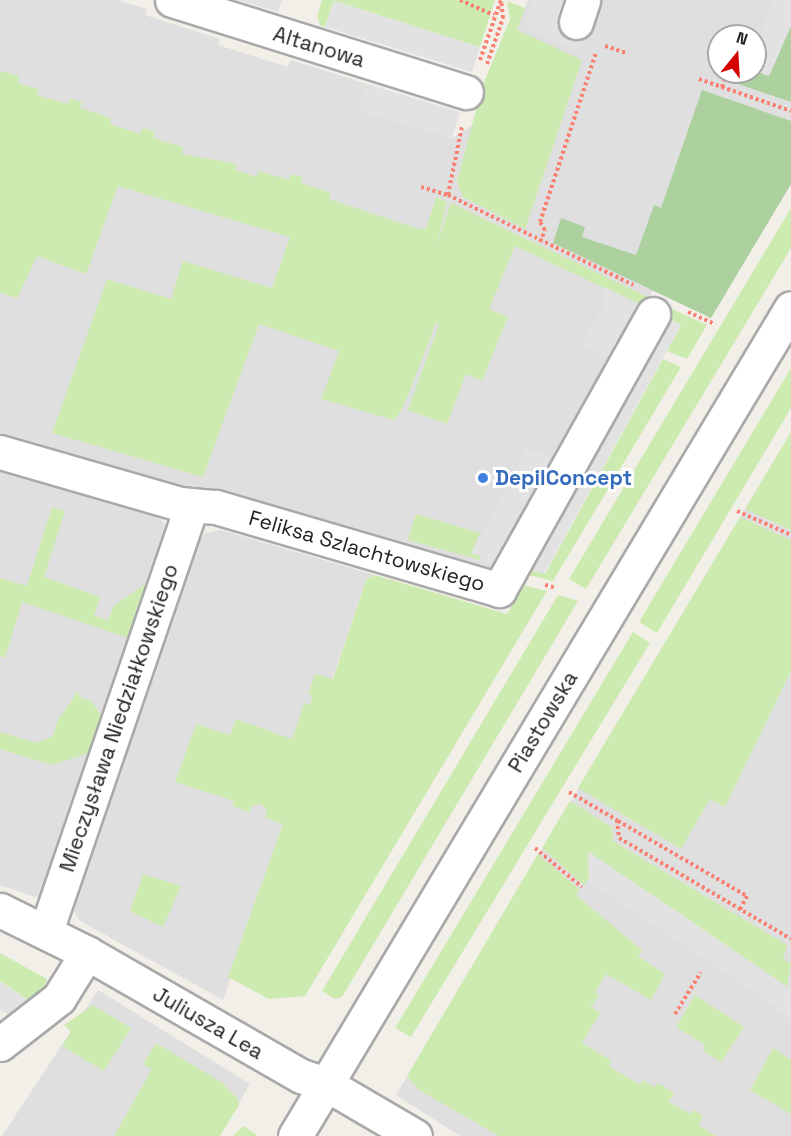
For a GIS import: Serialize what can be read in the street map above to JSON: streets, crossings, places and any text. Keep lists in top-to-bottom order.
{
  "streets": {
    "street": [
      "Altanowa",
      "Feliksa Szlachtowskiego",
      "Mieczysława Niedziałkowskiego",
      "Piastowska",
      "Juliusza Lea"
    ]
  },
  "crossings": [
    ["Feliksa Szlachtowskiego", "Mieczysława Niedziałkowskiego"],
    ["Mieczysława Niedziałkowskiego", "Juliusza Lea"],
    ["Piastowska", "Juliusza Lea"]
  ],
  "places": ["DepilConcept"],
  "north": "top"
}
